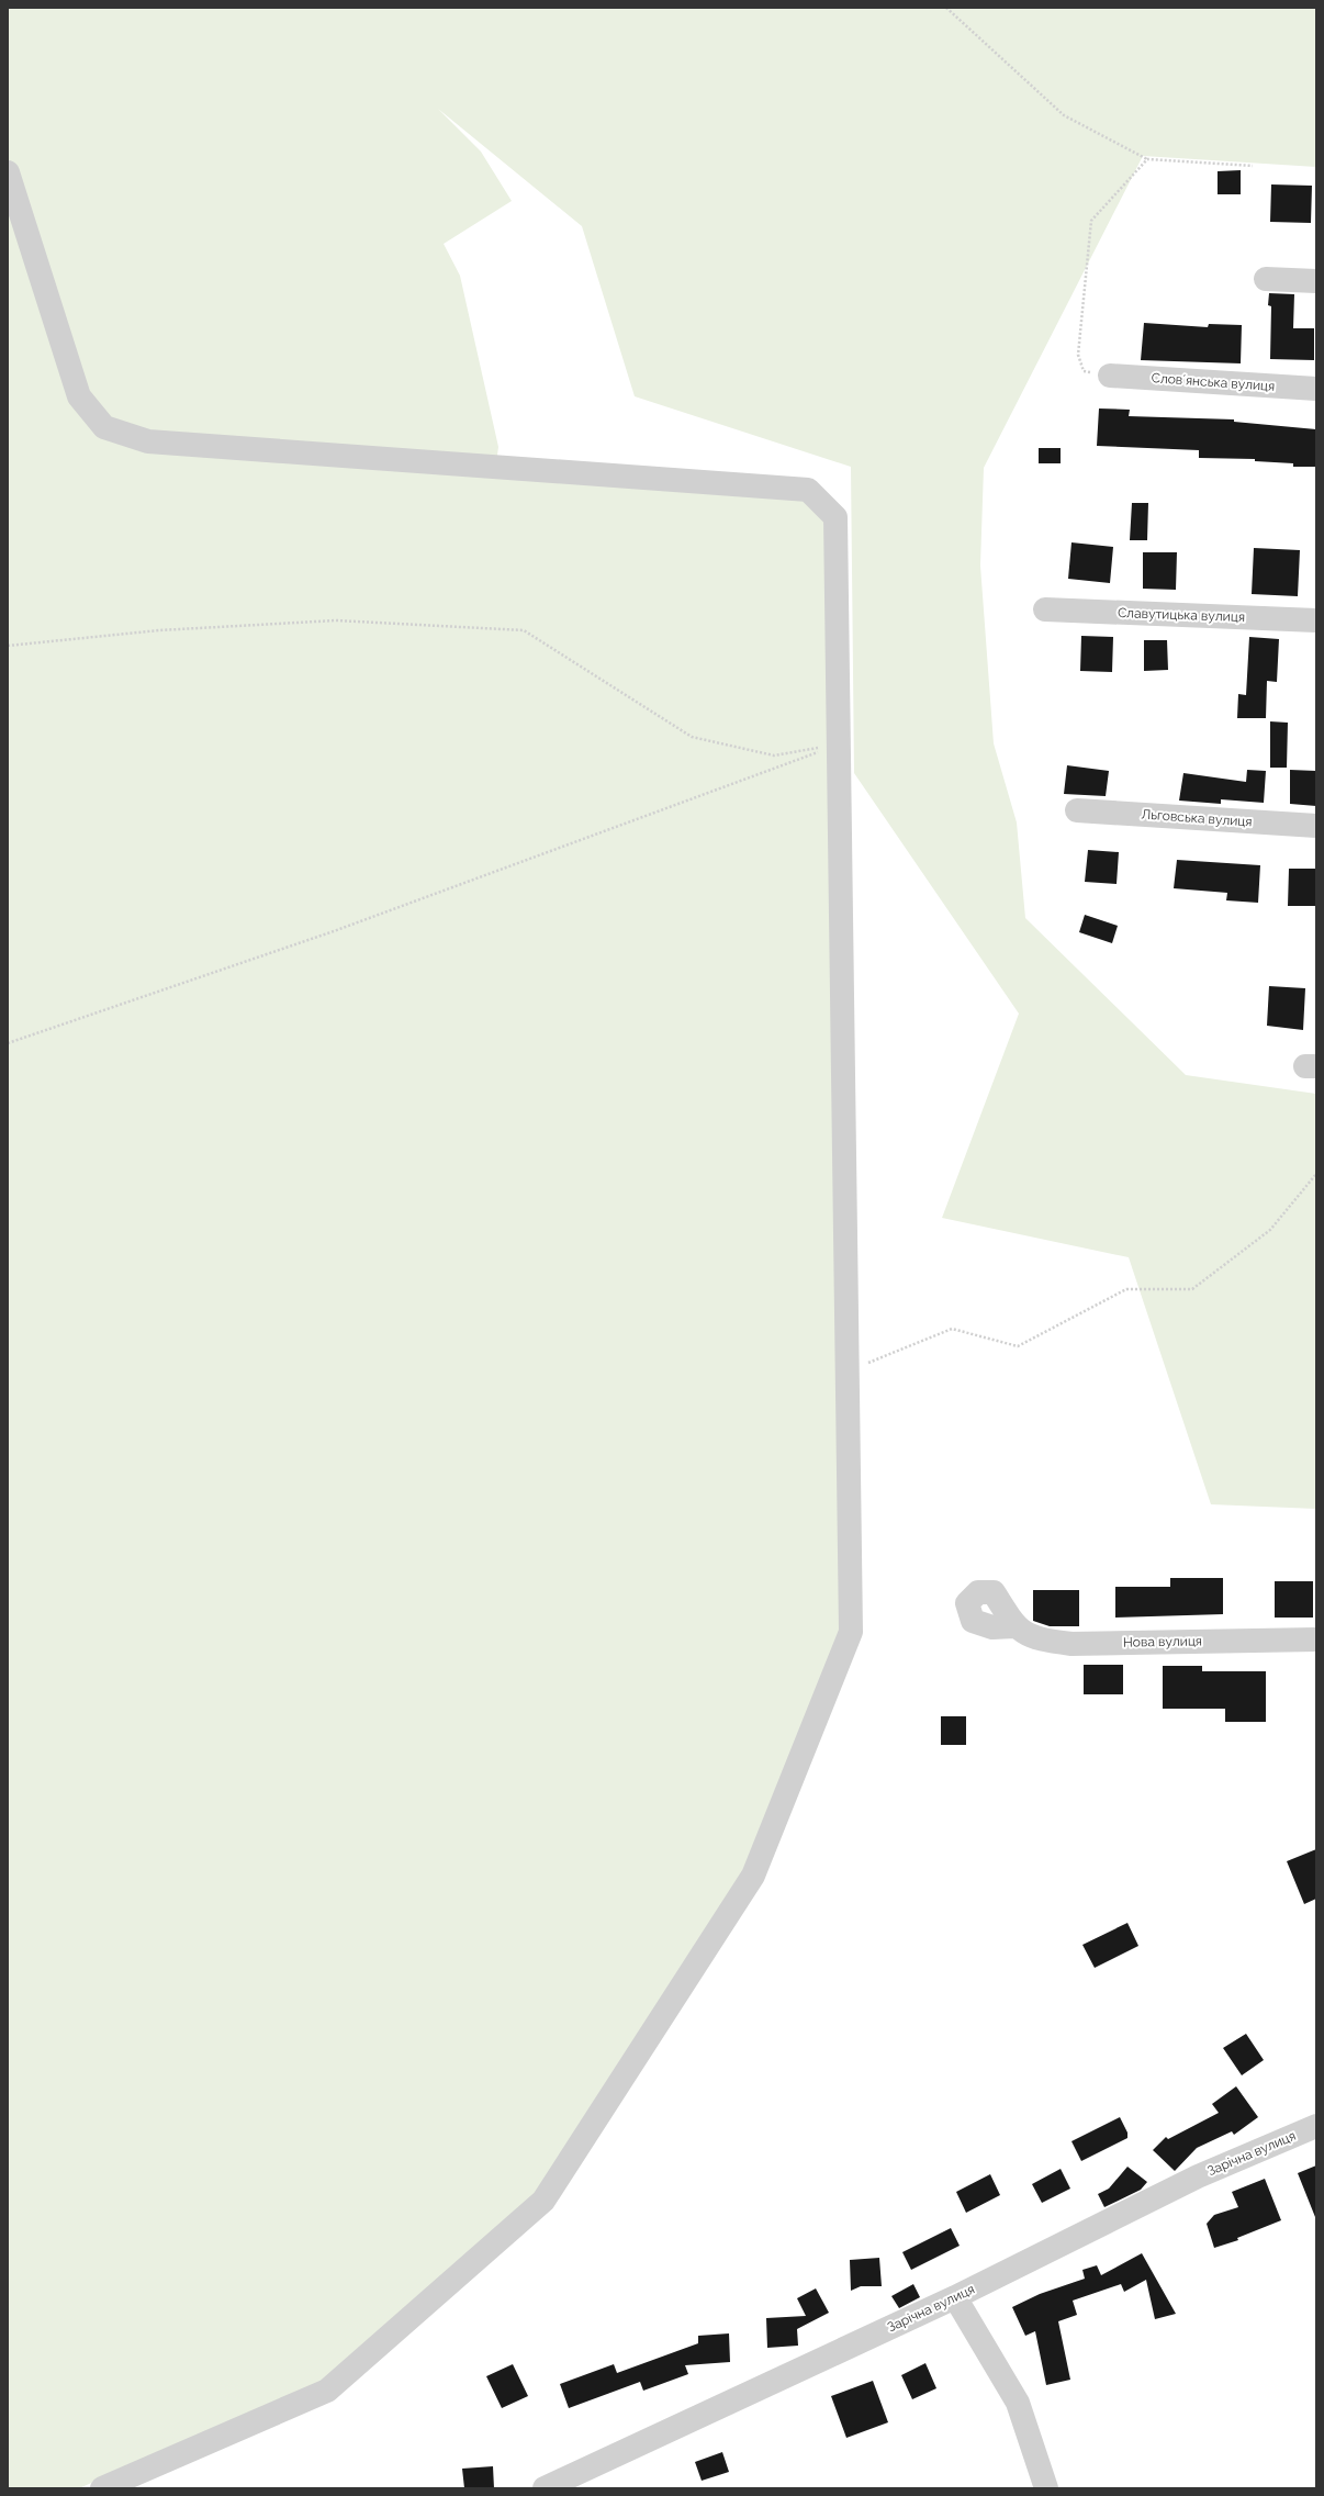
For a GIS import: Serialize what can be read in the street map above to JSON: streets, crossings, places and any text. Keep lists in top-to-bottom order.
{
  "streets": {
    "street": [
      "Словʼянська вулиця",
      "Славутицька вулиця",
      "Льговська вулиця",
      "Нова вулиця",
      "Зарічна вулиця"
    ]
  }
}
